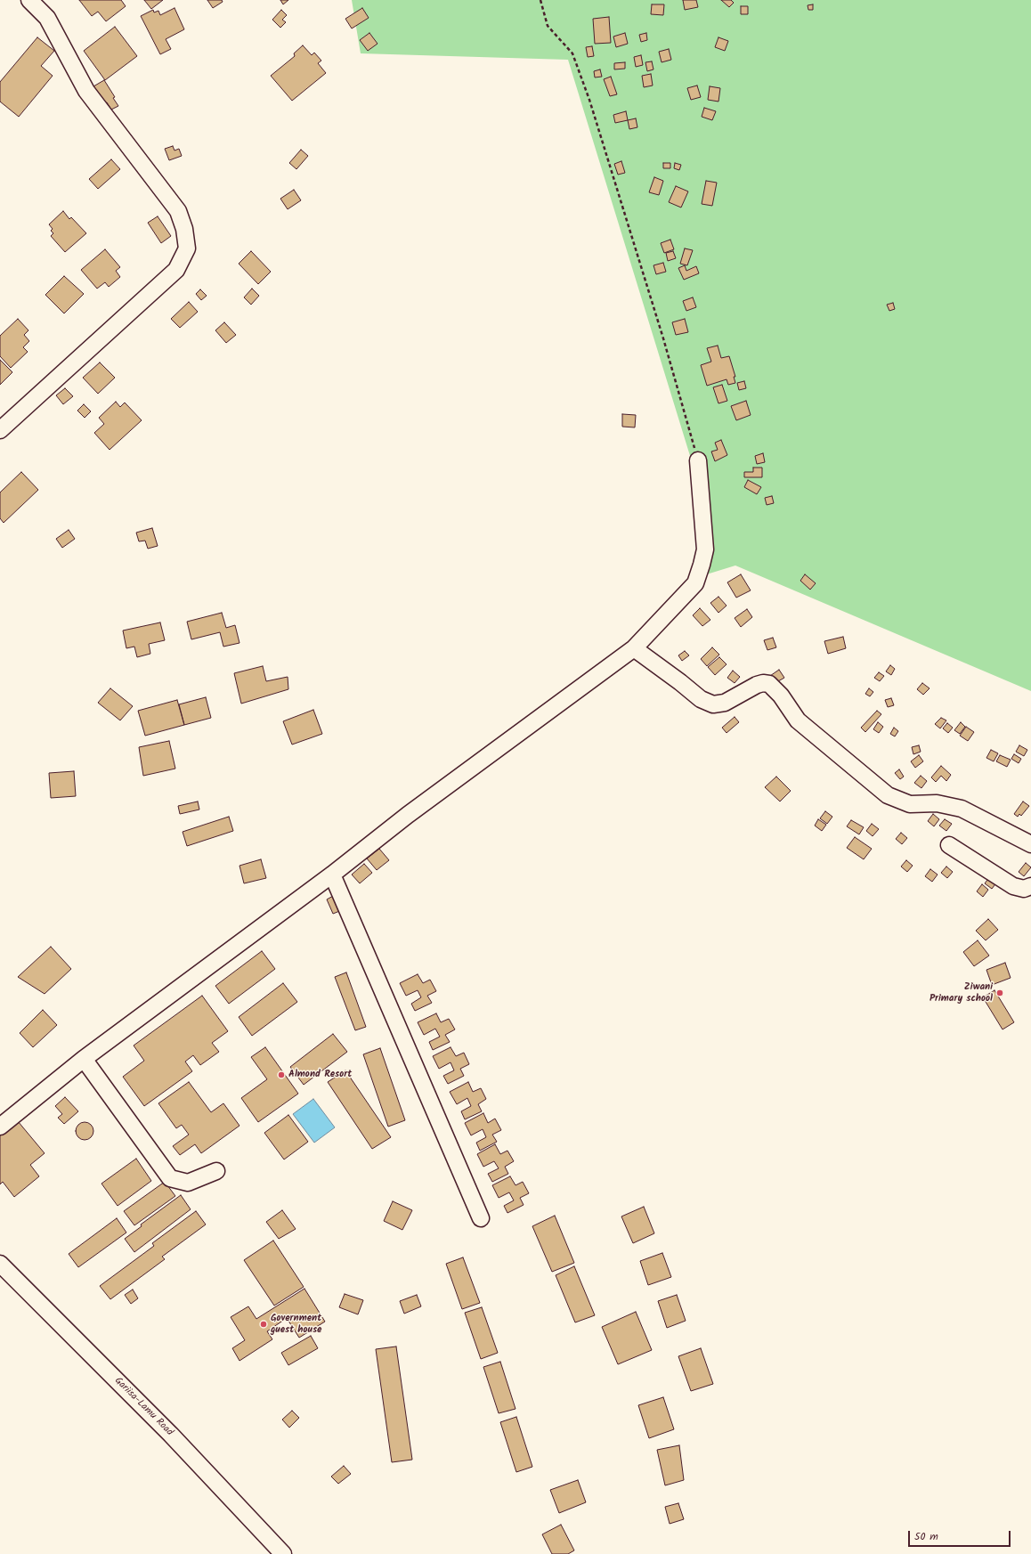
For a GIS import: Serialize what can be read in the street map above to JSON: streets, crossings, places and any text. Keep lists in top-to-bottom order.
{
  "streets": {
    "street": ["Gariisa-Lamu Road"]
  },
  "places": ["Ziwani Primary school", "Almond Resort", "Government guest house"],
  "scale_bar": "50 m"
}
